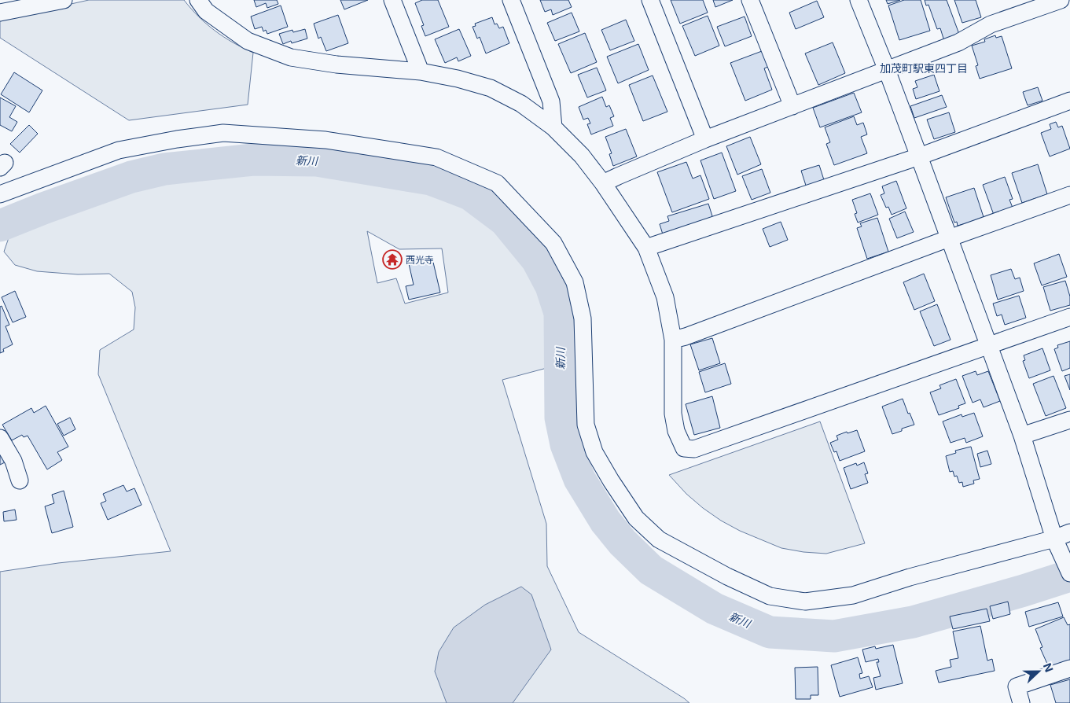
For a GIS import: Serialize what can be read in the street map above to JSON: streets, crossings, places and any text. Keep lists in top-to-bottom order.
{
  "districts": ["加茂町駅東四丁目"],
  "water": ["新川"],
  "places": {
    "temple": ["西光寺"]
  },
  "north": "right"
}
